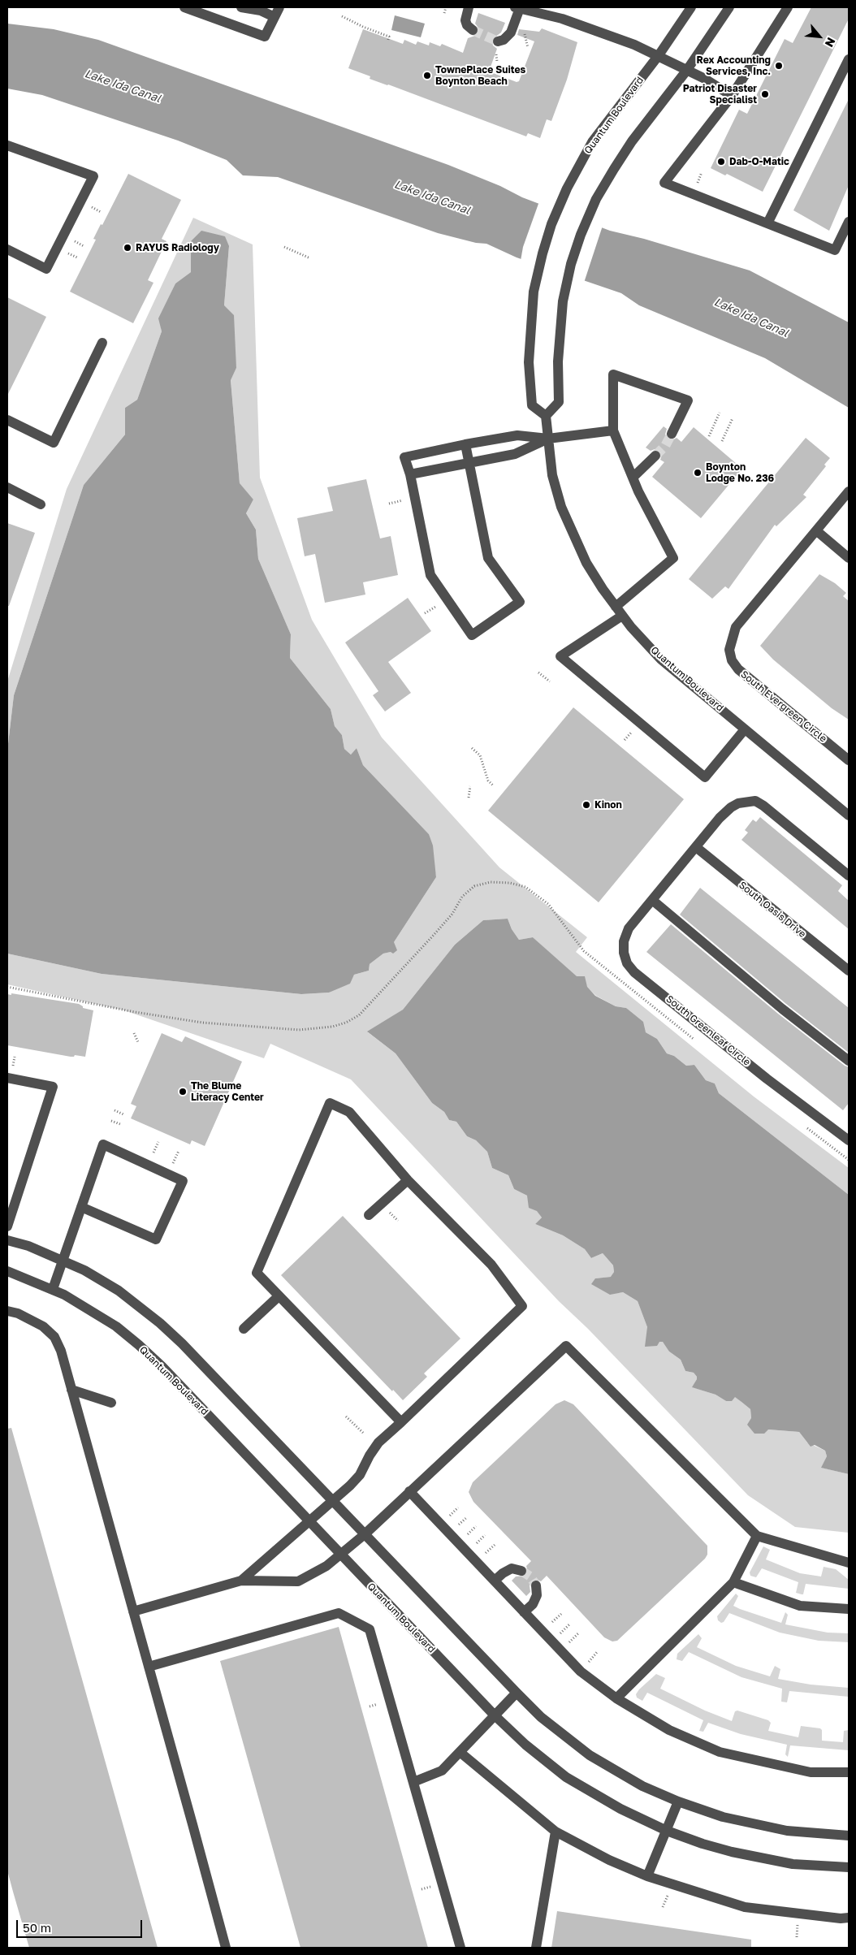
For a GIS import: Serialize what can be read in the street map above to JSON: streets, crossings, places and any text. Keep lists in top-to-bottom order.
{
  "streets": {
    "street": [
      "Quantum Boulevard",
      "South Evergreen Circle",
      "South Oasis Drive",
      "South Greenleaf Circle"
    ]
  },
  "crossings": [
    ["South Oasis Drive", "South Greenleaf Circle"]
  ],
  "water": ["Lake Ida Canal"],
  "places": [
    "Rex Accounting Services, Inc.",
    "TownePlace Suites Boynton Beach",
    "Patriot Disaster Specialist",
    "Dab-O-Matic",
    "RAYUS Radiology",
    "Boynton Lodge No. 236",
    "Kinon",
    "The Blume Literacy Center"
  ],
  "scale_bar": "50 m",
  "north": "bottom right"
}
